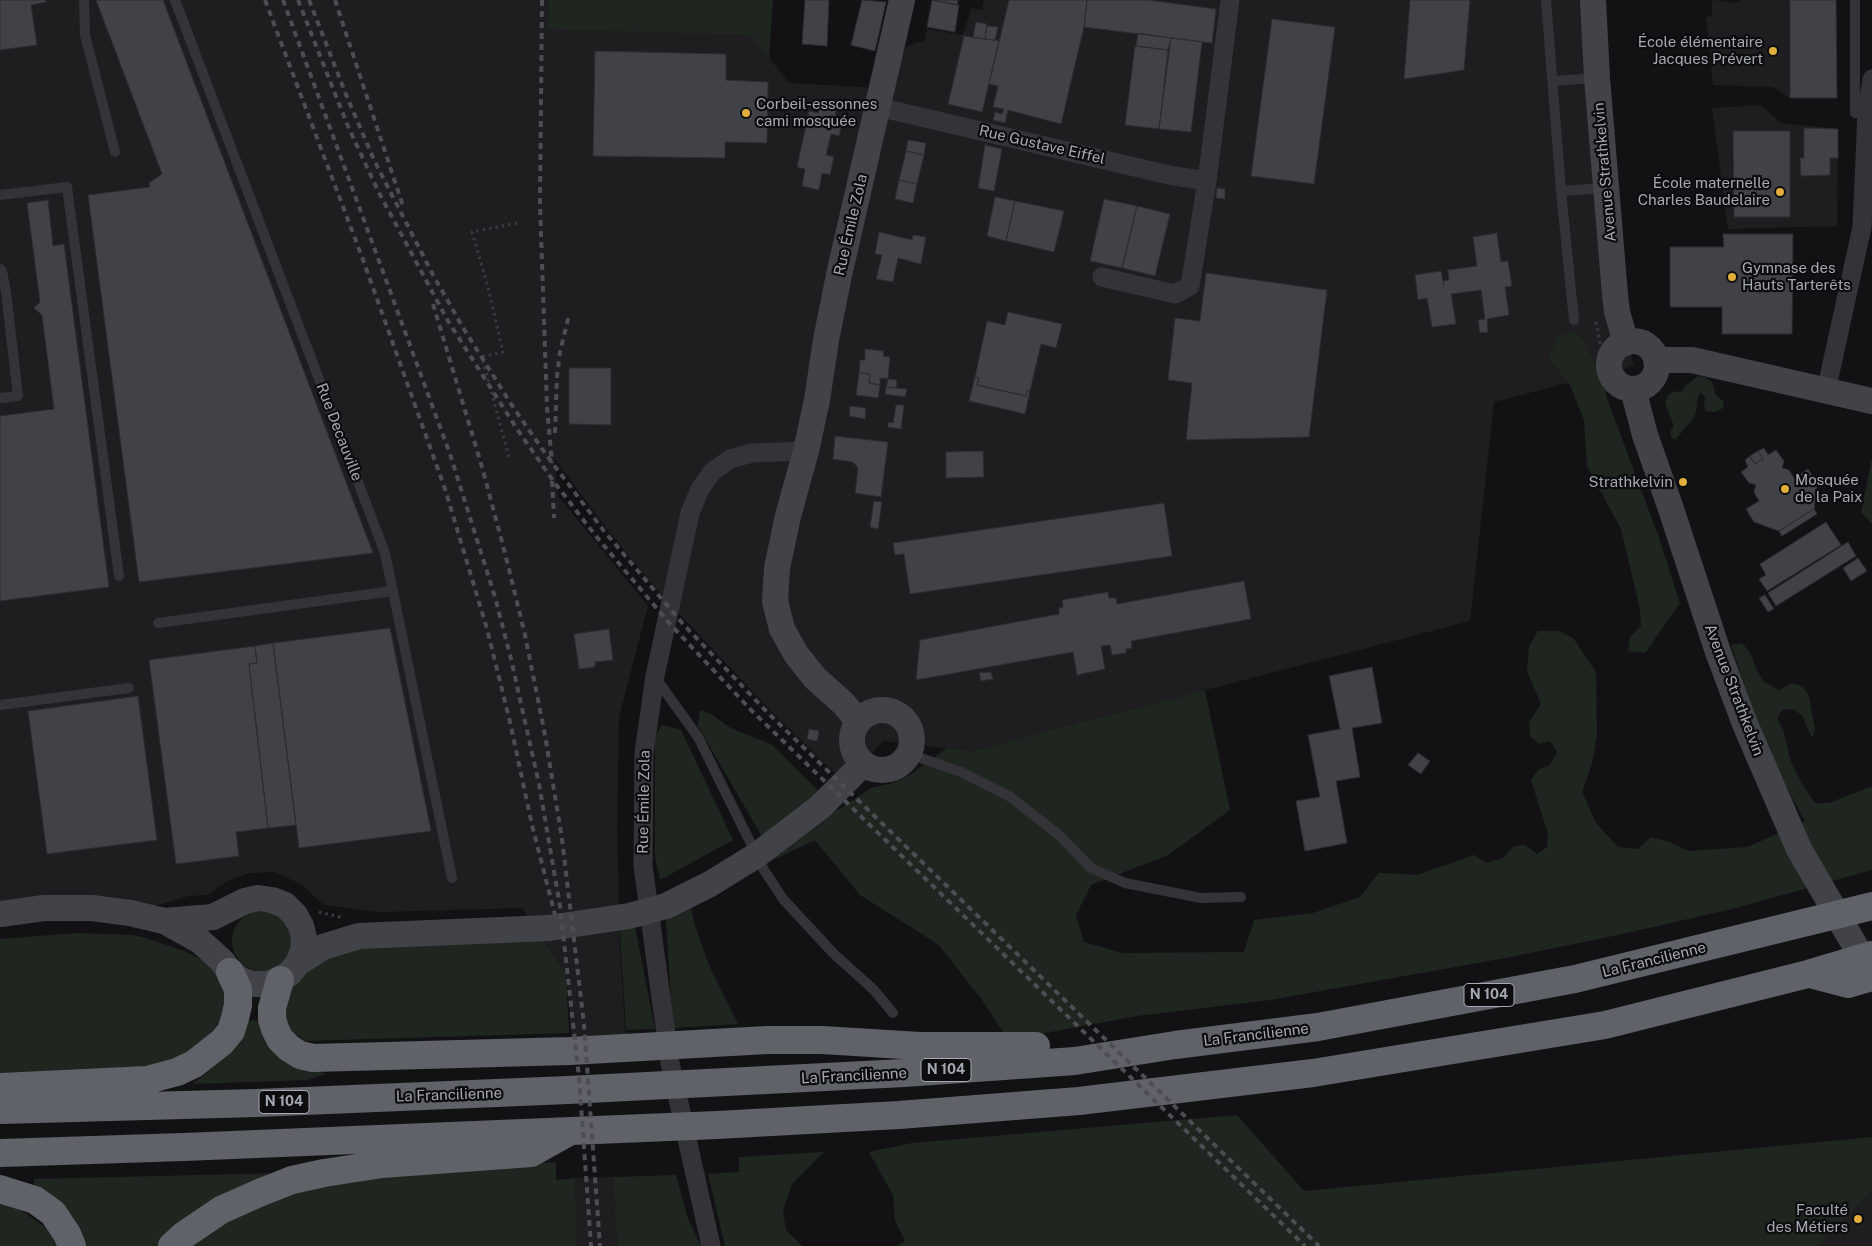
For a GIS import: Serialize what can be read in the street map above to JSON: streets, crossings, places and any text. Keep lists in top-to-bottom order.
{
  "streets": {
    "highway": ["La Francilienne", "N 104"],
    "street": ["Rue Gustave Eiffel", "Avenue Strathkelvin", "Rue Émile Zola"],
    "lane": ["Rue Decauville"]
  },
  "crossings": [
    ["Rue Gustave Eiffel", "Rue Émile Zola"]
  ],
  "places": [
    "École élémentaire Jacques Prévert",
    "Corbeil-essonnes cami mosquée",
    "École maternelle Charles Baudelaire",
    "Gymnase des Hauts Tarterêts",
    "Strathkelvin",
    "Mosquée de la Paix",
    "Faculté des Métiers"
  ]
}
